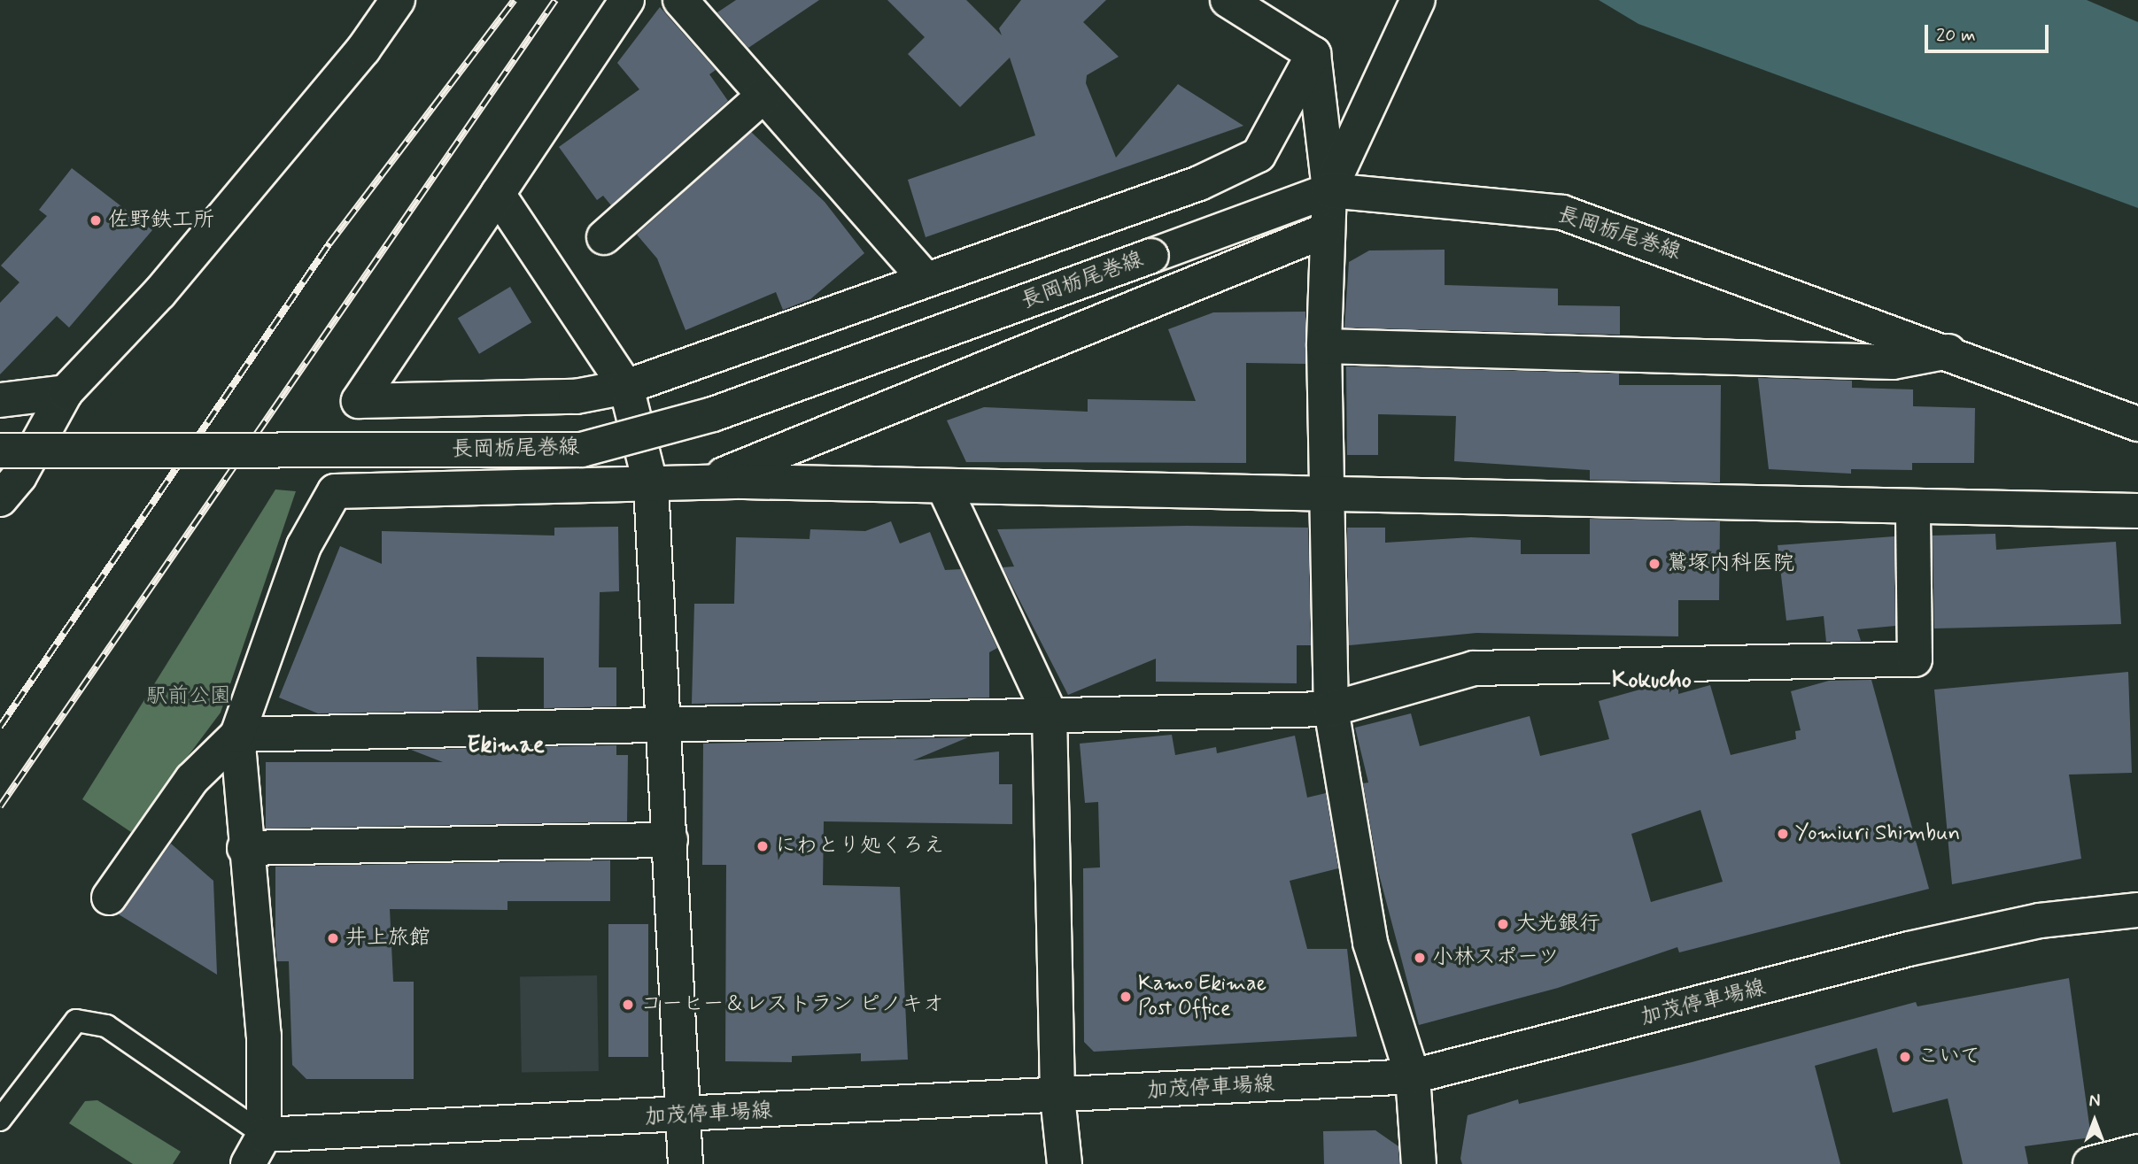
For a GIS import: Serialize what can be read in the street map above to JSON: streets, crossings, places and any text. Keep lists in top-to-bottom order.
{
  "streets": {
    "street": ["長岡栃尾巻線", "加茂停車場線"]
  },
  "districts": ["Kokucho", "Ekimae"],
  "parks": ["駅前公園"],
  "places": [
    "佐野鉄工所",
    "鷲塚内科医院",
    "Yomiuri Shimbun",
    "にわとり処くろえ",
    "大光銀行",
    "井上旅館",
    "小林スポーツ",
    "Kamo Ekimae Post Office",
    "コーヒー＆レストラン ピノキオ",
    "こいて"
  ],
  "scale_bar": "20 m",
  "north": "top"
}
